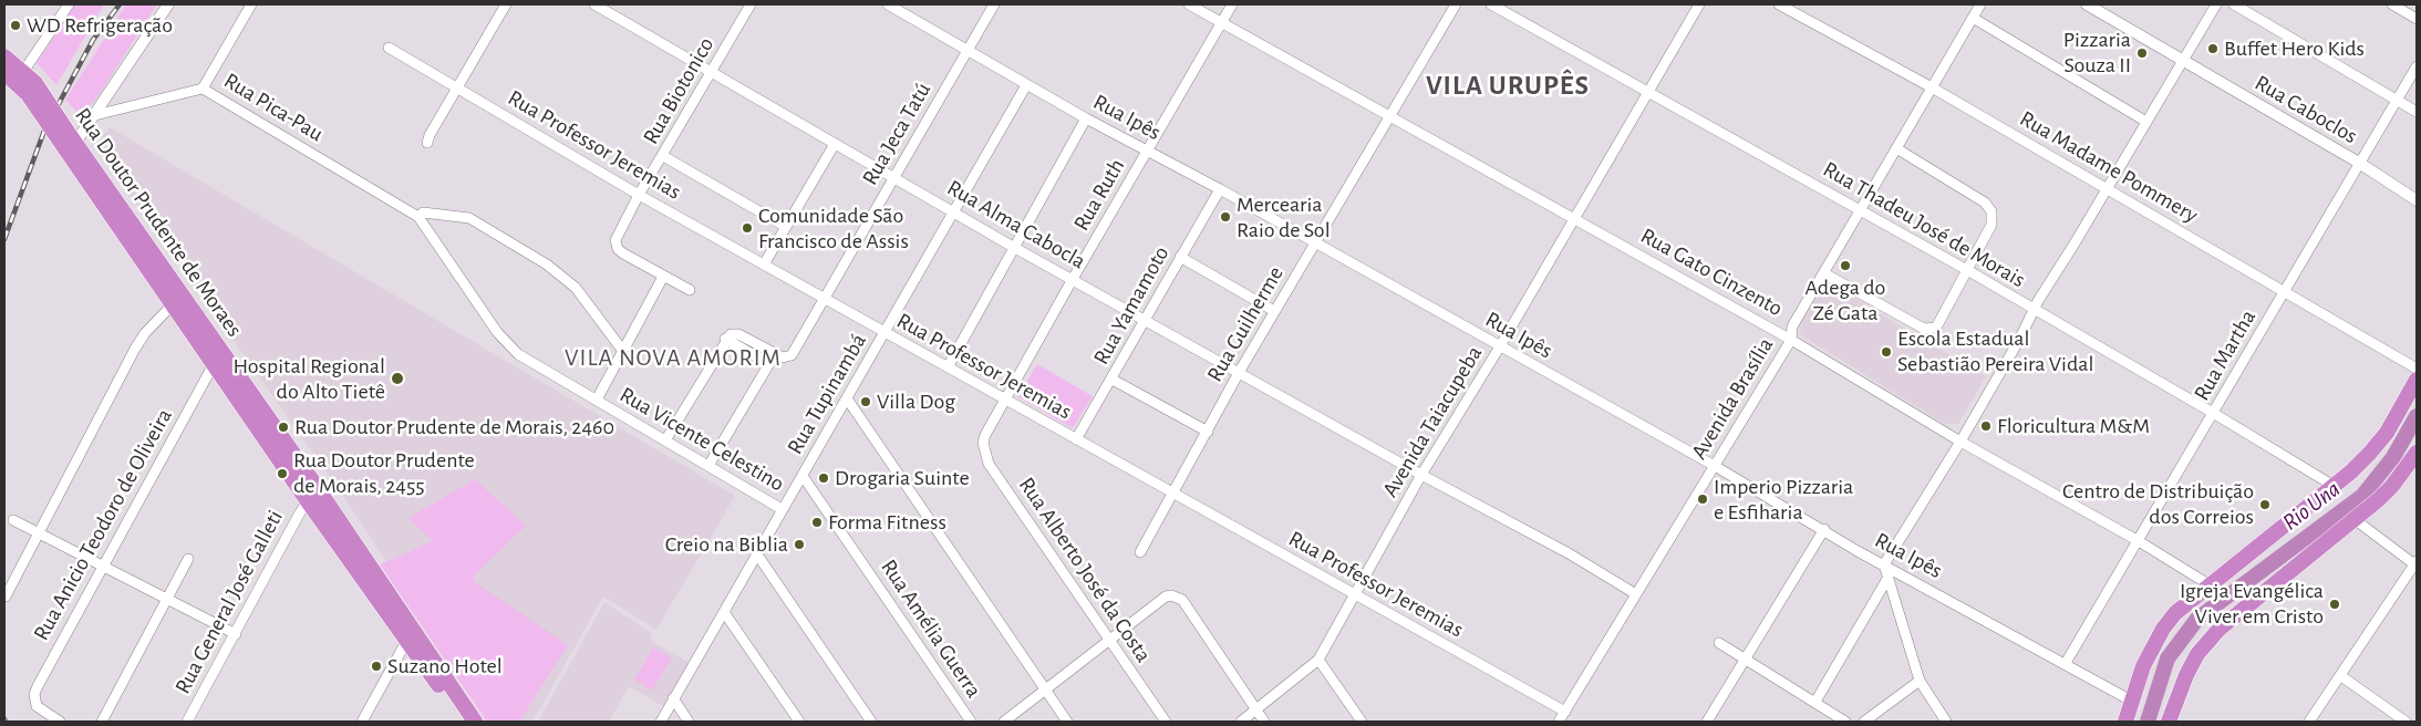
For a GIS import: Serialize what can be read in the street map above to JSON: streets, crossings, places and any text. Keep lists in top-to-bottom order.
{
  "streets": {
    "highway": ["Rua Doutor Prudente de Moraes"],
    "street": [
      "Rua Biotonico",
      "Rua Pica-Pau",
      "Rua Caboclos",
      "Rua Ipês",
      "Rua Jeca Tatú",
      "Rua Professor Jeremias",
      "Rua Madame Pommery",
      "Rua Ruth",
      "Rua Alma Cabocla",
      "Rua Thadeu José de Morais",
      "Rua Gato Cinzento",
      "Rua Yamamoto",
      "Rua Guilherme",
      "Rua Martha",
      "Rua Tupinambá",
      "Avenida Brasília",
      "Avenida Taiacupeba",
      "Rua Vicente Celestino",
      "Rua Anicio Teodoro de Oliveira",
      "Rua Alberto José da Costa",
      "Rua General José Galleti",
      "Rua Amélia Guerra"
    ]
  },
  "crossings": [
    ["Rua Biotonico", "Rua Professor Jeremias"],
    ["Rua Biotonico", "Rua Alma Cabocla"],
    ["Rua Pica-Pau", "Rua Vicente Celestino"],
    ["Rua Caboclos", "Rua Martha"],
    ["Rua Ipês", "Rua Jeca Tatú"],
    ["Rua Ipês", "Rua Ruth"],
    ["Rua Ipês", "Rua Yamamoto"],
    ["Rua Ipês", "Rua Guilherme"],
    ["Rua Ipês", "Rua Martha"],
    ["Rua Ipês", "Rua Tupinambá"],
    ["Rua Ipês", "Avenida Brasília"],
    ["Rua Ipês", "Avenida Taiacupeba"],
    ["Rua Jeca Tatú", "Rua Professor Jeremias"],
    ["Rua Jeca Tatú", "Rua Alma Cabocla"],
    ["Rua Professor Jeremias", "Rua Ruth"],
    ["Rua Professor Jeremias", "Rua Yamamoto"],
    ["Rua Professor Jeremias", "Rua Guilherme"],
    ["Rua Professor Jeremias", "Rua Tupinambá"],
    ["Rua Professor Jeremias", "Avenida Brasília"],
    ["Rua Professor Jeremias", "Avenida Taiacupeba"],
    ["Rua Madame Pommery", "Rua Martha"],
    ["Rua Madame Pommery", "Avenida Brasília"],
    ["Rua Ruth", "Rua Alma Cabocla"],
    ["Rua Ruth", "Rua Gato Cinzento"],
    ["Rua Ruth", "Rua Alberto José da Costa"],
    ["Rua Doutor Prudente de Moraes", "Rua Anicio Teodoro de Oliveira"],
    ["Rua Doutor Prudente de Moraes", "Rua General José Galleti"],
    ["Rua Alma Cabocla", "Rua Yamamoto"],
    ["Rua Alma Cabocla", "Rua Guilherme"],
    ["Rua Alma Cabocla", "Rua Tupinambá"],
    ["Rua Alma Cabocla", "Avenida Brasília"],
    ["Rua Alma Cabocla", "Avenida Taiacupeba"],
    ["Rua Thadeu José de Morais", "Rua Martha"],
    ["Rua Thadeu José de Morais", "Avenida Brasília"],
    ["Rua Thadeu José de Morais", "Avenida Taiacupeba"],
    ["Rua Gato Cinzento", "Rua Guilherme"],
    ["Rua Gato Cinzento", "Rua Martha"],
    ["Rua Gato Cinzento", "Avenida Brasília"],
    ["Rua Gato Cinzento", "Avenida Taiacupeba"],
    ["Rua Tupinambá", "Rua Vicente Celestino"],
    ["Rua Tupinambá", "Rua Amélia Guerra"]
  ],
  "districts": ["VILA URUPÊS", "VILA NOVA AMORIM"],
  "water": ["Rio Una"],
  "places": [
    "WD Refrigeração",
    "Buffet Hero Kids",
    "Pizzaria Souza II",
    "Mercearia Raio de Sol",
    "Comunidade São Francisco de Assis",
    "Adega do Zé Gata",
    "Escola Estadual Sebastião Pereira Vidal",
    "Hospital Regional do Alto Tietê",
    "Villa Dog",
    "Floricultura M&M",
    "Rua Doutor Prudente de Morais, 2460",
    "Rua Doutor Prudente de Morais, 2455",
    "Drogaria Suinte",
    "Imperio Pizzaria e Esfiharia",
    "Centro de Distribuição dos Correios",
    "Forma Fitness",
    "Creio na Biblia",
    "Igreja Evangélica Viver em Cristo",
    "Suzano Hotel"
  ]
}
